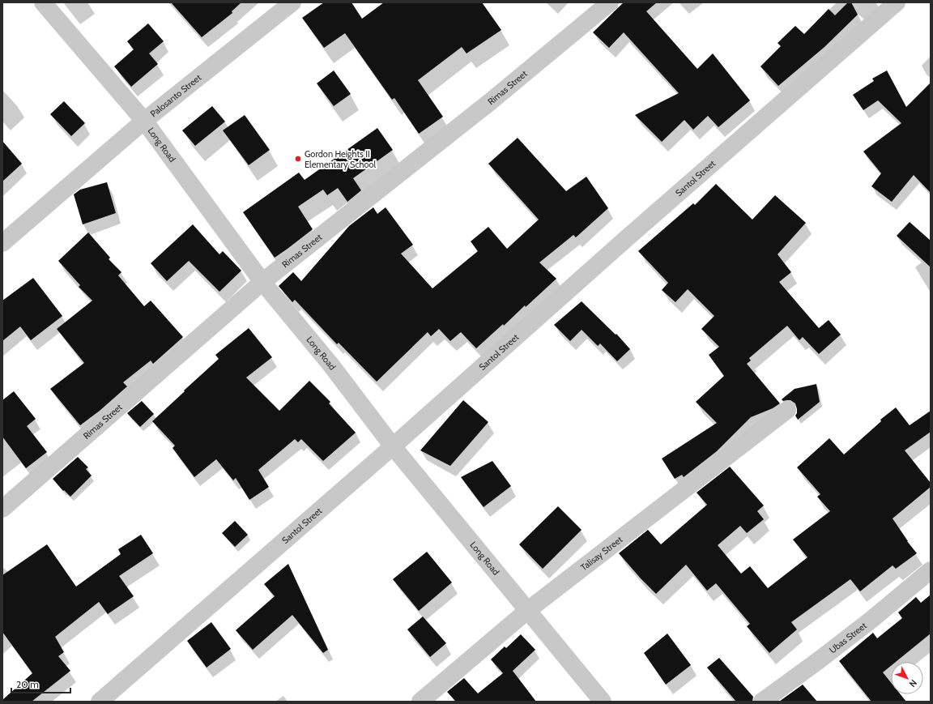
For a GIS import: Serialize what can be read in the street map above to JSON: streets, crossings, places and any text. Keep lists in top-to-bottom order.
{
  "streets": {
    "street": [
      "Rimas Street",
      "Palosanto Street",
      "Long Road",
      "Santol Street",
      "Talisay Street",
      "Ubas Street"
    ]
  },
  "crossings": [
    ["Rimas Street", "Long Road"],
    ["Palosanto Street", "Long Road"],
    ["Long Road", "Santol Street"],
    ["Long Road", "Talisay Street"]
  ],
  "places": ["Gordon Heights II Elementary School"],
  "scale_bar": "20 m",
  "north": "bottom right"
}
